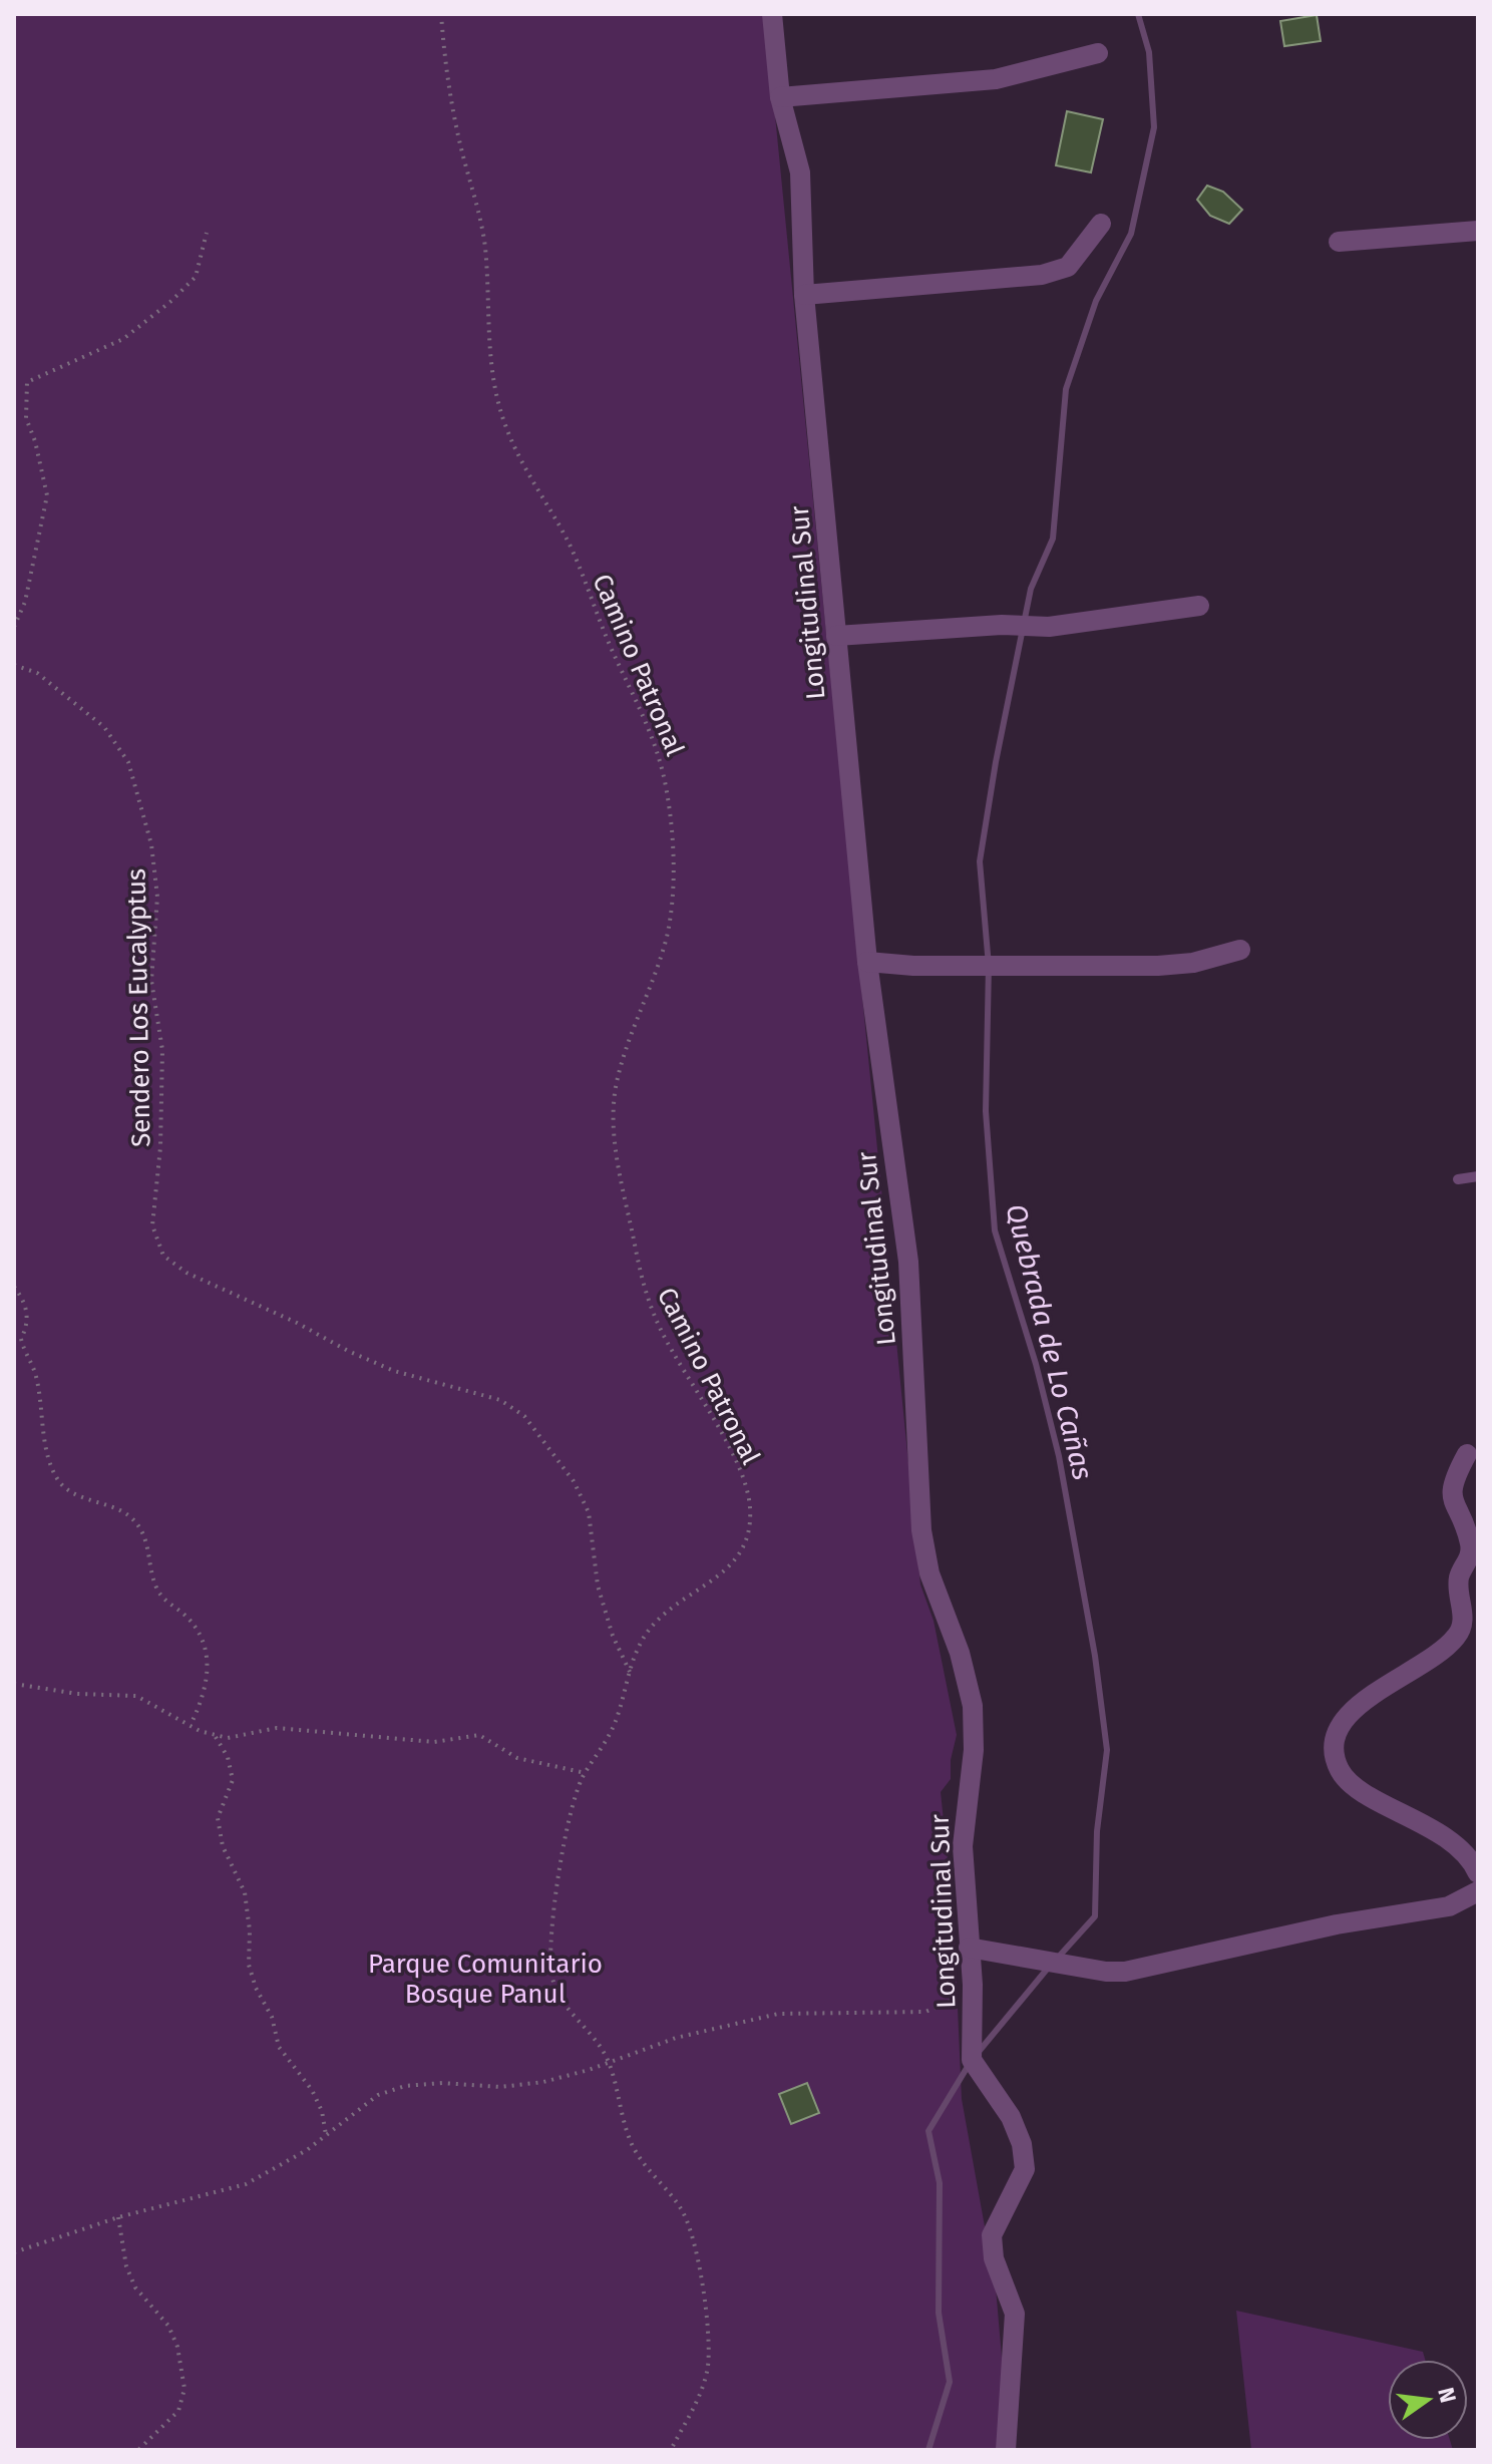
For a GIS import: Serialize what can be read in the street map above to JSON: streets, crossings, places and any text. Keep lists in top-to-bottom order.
{
  "streets": {
    "street": ["Longitudinal Sur"],
    "path": ["Camino Patronal", "Sendero Los Eucalyptus"]
  },
  "crossings": [
    ["Camino Patronal", "Sendero Los Eucalyptus"]
  ],
  "water": ["Quebrada de Lo Cañas"],
  "parks": ["Parque Comunitario Bosque Panul"],
  "north": "right"
}
